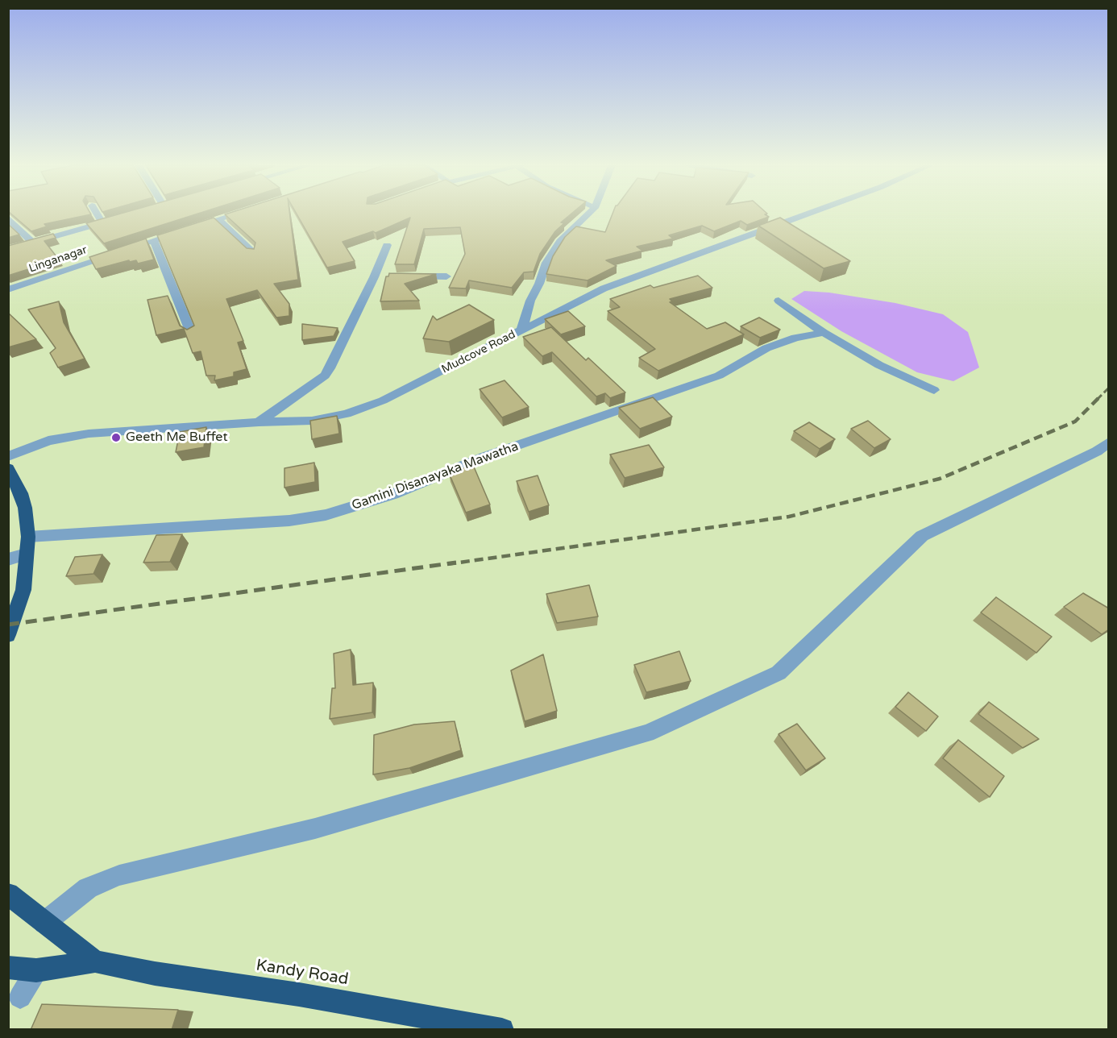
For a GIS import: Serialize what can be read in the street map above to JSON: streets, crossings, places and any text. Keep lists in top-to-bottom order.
{
  "streets": {
    "highway": ["Kandy Road"],
    "street": ["Linganagar", "Mudcove Road", "Gamini Disanayaka Mawatha"]
  },
  "places": ["Geeth Me Buffet"]
}
